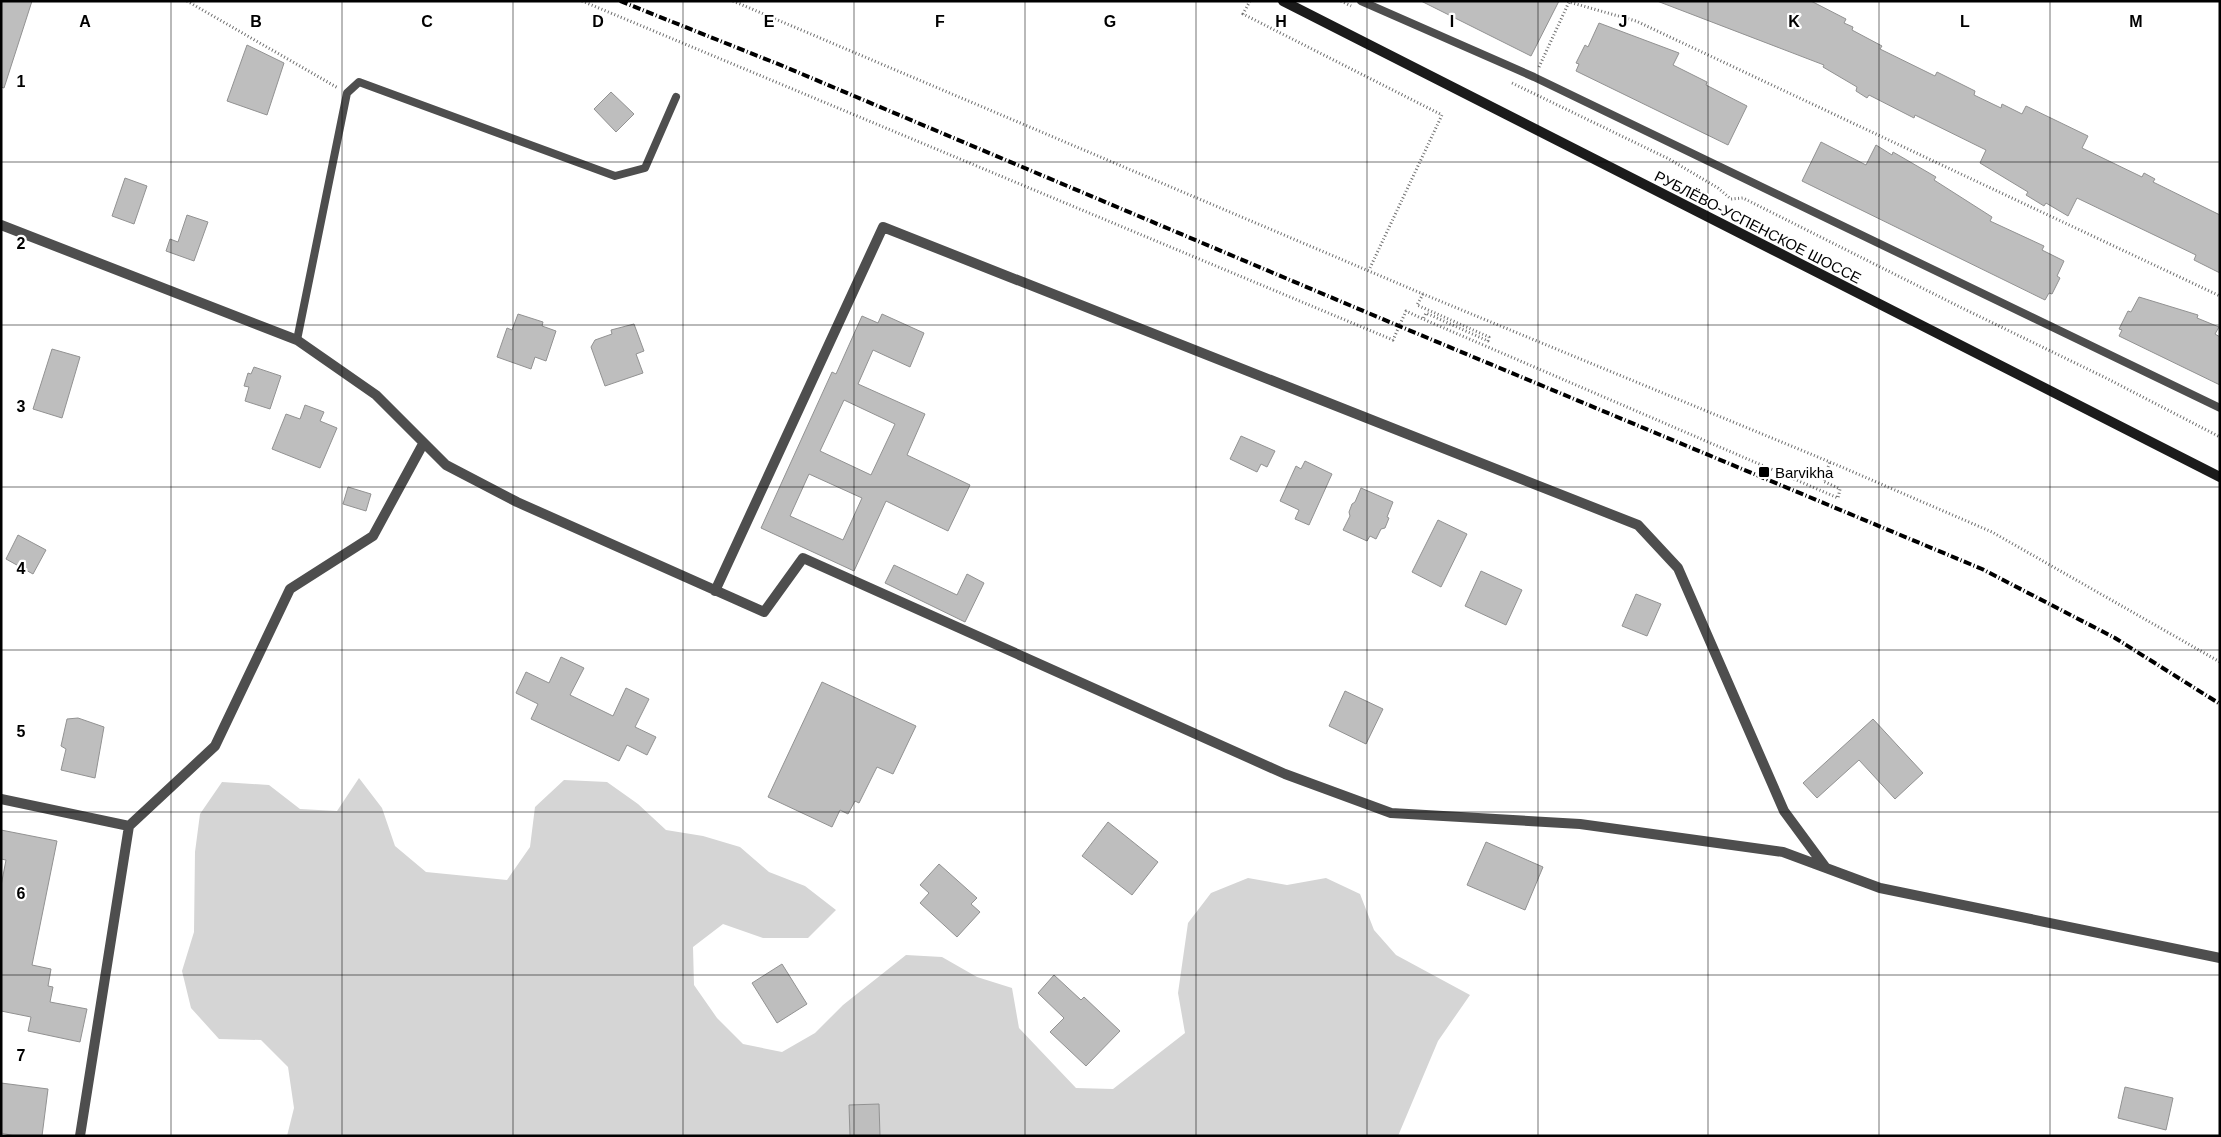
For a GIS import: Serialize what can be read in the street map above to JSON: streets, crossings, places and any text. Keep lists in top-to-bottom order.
{
  "streets": {
    "main road": ["РУБЛЁВО-УСПЕНСКОЕ ШОССЕ"]
  },
  "places": {
    "transit": ["Barvikha"]
  },
  "grid": {
    "columns": [
      "A",
      "B",
      "C",
      "D",
      "E",
      "F",
      "G",
      "H",
      "I",
      "J",
      "K",
      "L",
      "M"
    ],
    "rows": [
      "1",
      "2",
      "3",
      "4",
      "5",
      "6",
      "7"
    ]
  }
}
